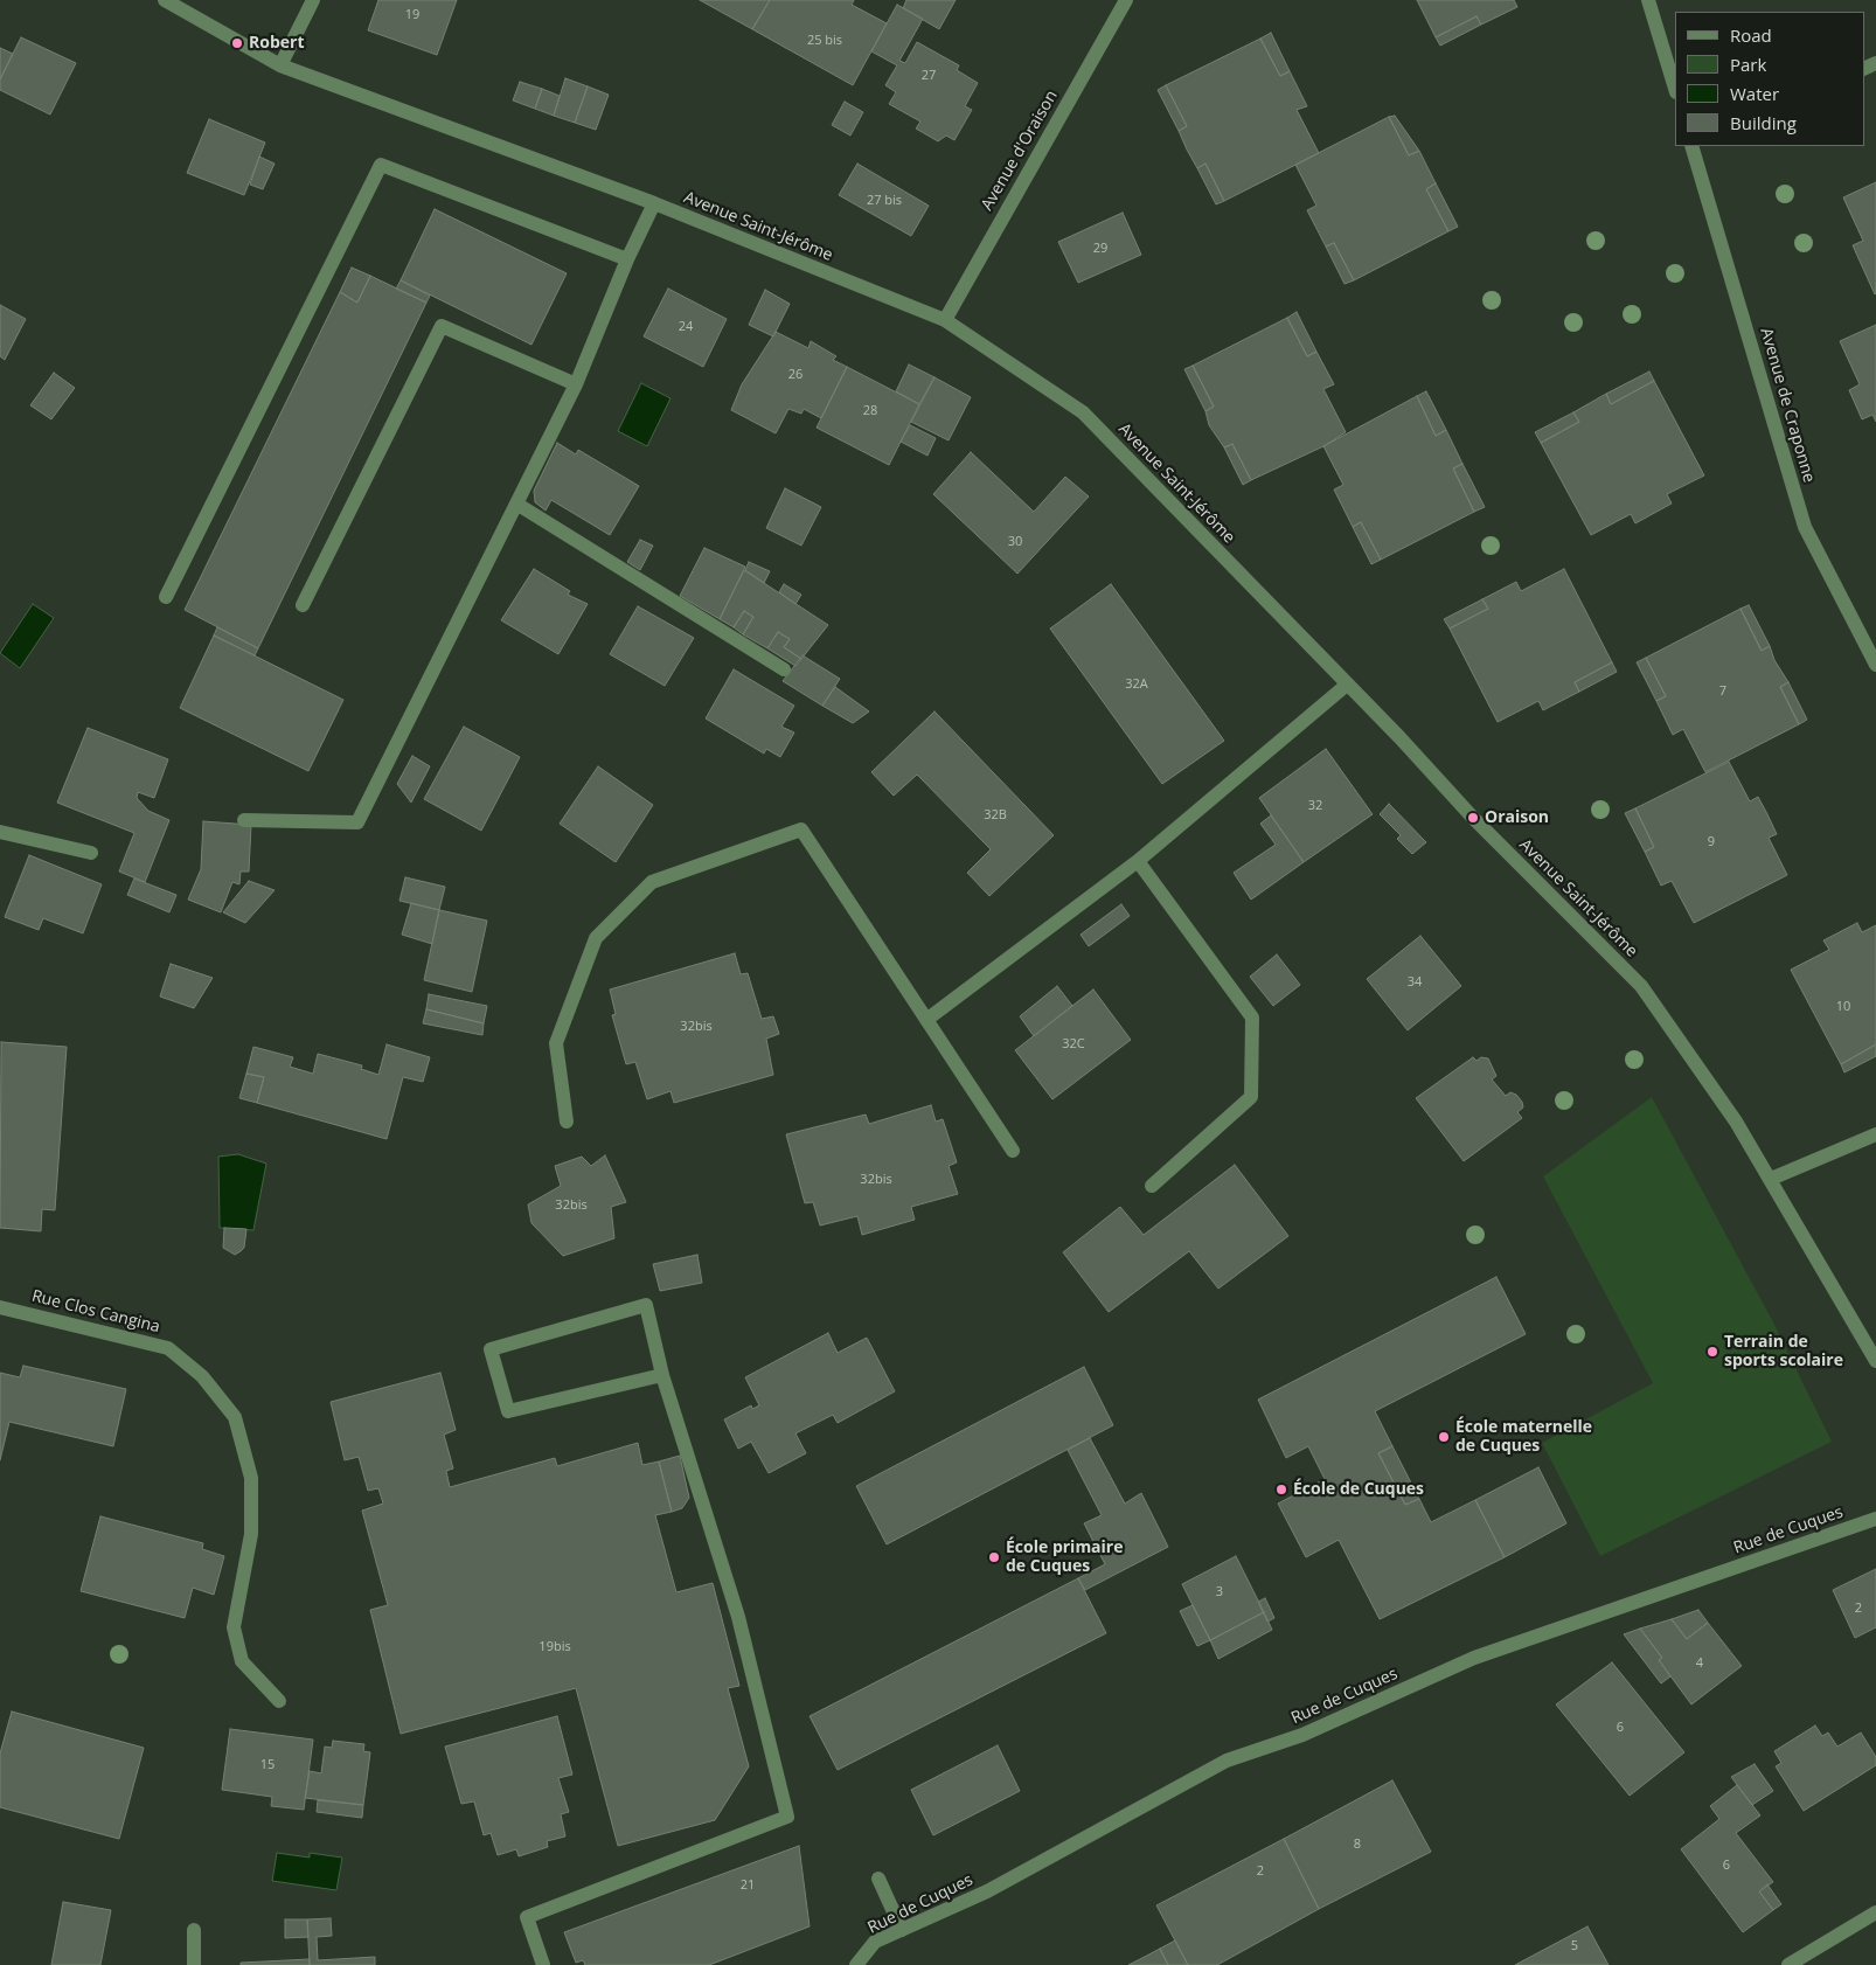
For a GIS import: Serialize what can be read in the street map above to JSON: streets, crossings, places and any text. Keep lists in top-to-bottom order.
{
  "streets": {
    "street": [
      "Avenue d'Oraison",
      "Avenue Saint-Jérôme",
      "Avenue de Craponne",
      "Rue Clos Cangina",
      "Rue de Cuques"
    ]
  },
  "crossings": [
    ["Avenue d'Oraison", "Avenue Saint-Jérôme"]
  ],
  "places": [
    "Robert",
    "Oraison",
    "Terrain de sports scolaire",
    "École maternelle de Cuques",
    "École de Cuques",
    "École primaire de Cuques"
  ],
  "house_numbers": [
    "19",
    "25 bis",
    "27",
    "27 bis",
    "29",
    "24",
    "26",
    "28",
    "30",
    "32A",
    "7",
    "32",
    "32B",
    "9",
    "34",
    "10",
    "32bis",
    "32C",
    "32bis",
    "32bis",
    "3",
    "2",
    "19bis",
    "4",
    "6",
    "15",
    "8",
    "6",
    "2",
    "21",
    "5"
  ],
  "legend": [
    "Road",
    "Park",
    "Water",
    "Building"
  ]
}
